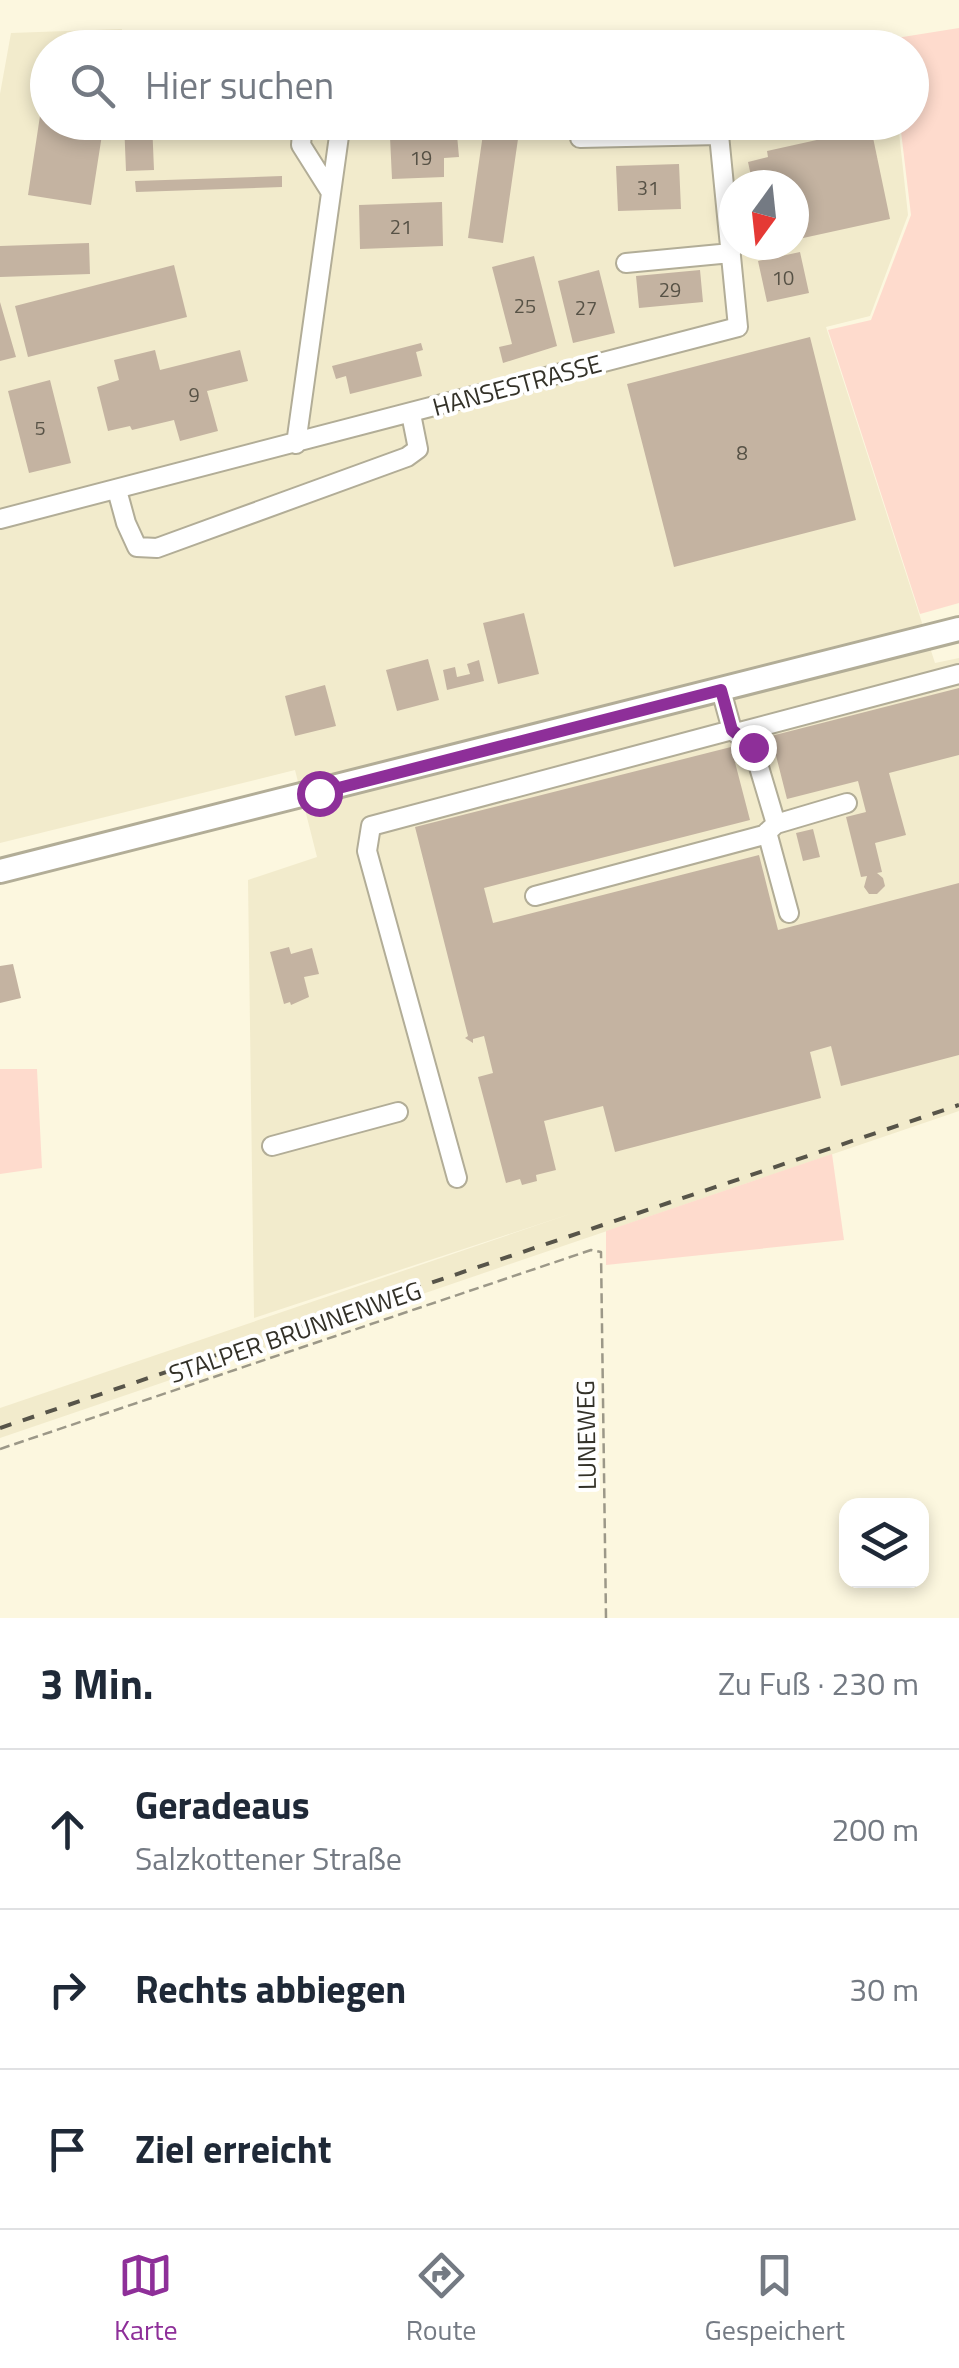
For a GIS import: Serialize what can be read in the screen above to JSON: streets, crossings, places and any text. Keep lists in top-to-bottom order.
{
  "streets": {
    "street": ["HANSESTRASSE"],
    "path": ["STALPER BRUNNENWEG", "LUNEWEG"]
  },
  "crossings": [
    ["STALPER BRUNNENWEG", "LUNEWEG"]
  ],
  "house_numbers": [
    "19",
    "31",
    "21",
    "10",
    "29",
    "25",
    "27",
    "9",
    "5",
    "8"
  ],
  "north": "bottom",
  "page": {
    "search": "Hier suchen",
    "heading": ["3 Min.", "Zu Fuß · 230 m"],
    "list": [
      ["Geradeaus", "Salzkottener Straße", "200 m"],
      ["Rechts abbiegen", "30 m"],
      "Ziel erreicht"
    ],
    "nav": ["Karte", "Route", "Gespeichert"]
  }
}
